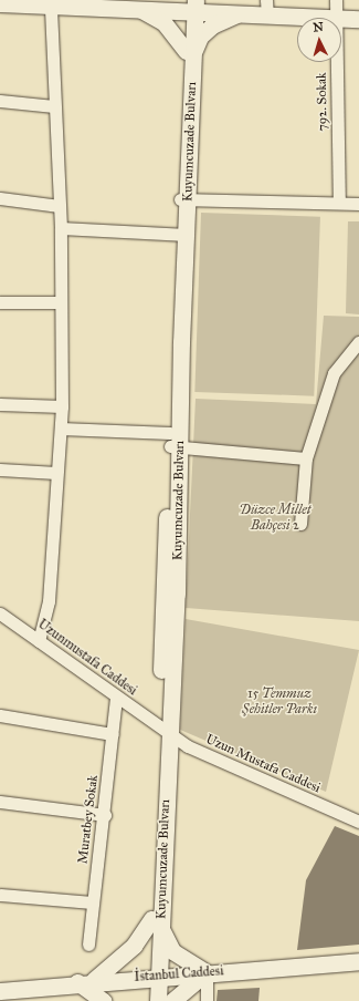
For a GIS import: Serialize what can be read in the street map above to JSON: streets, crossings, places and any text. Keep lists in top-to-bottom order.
{
  "streets": {
    "main road": ["Kuyumcuzade Bulvarı", "İstanbul Caddesi"],
    "street": [
      "792. Sokak",
      "Uzunmustafa Caddesi",
      "Uzun Mustafa Caddesi",
      "Muratbey Sokak"
    ]
  },
  "crossings": [
    ["Kuyumcuzade Bulvarı", "Uzunmustafa Caddesi"],
    ["Kuyumcuzade Bulvarı", "Uzun Mustafa Caddesi"],
    ["Kuyumcuzade Bulvarı", "İstanbul Caddesi"],
    ["Uzunmustafa Caddesi", "Uzun Mustafa Caddesi"],
    ["Uzunmustafa Caddesi", "Muratbey Sokak"]
  ],
  "parks": ["Düzce Millet Bahçesi 2", "15 Temmuz Şehitler Parkı"],
  "north": "top"
}
